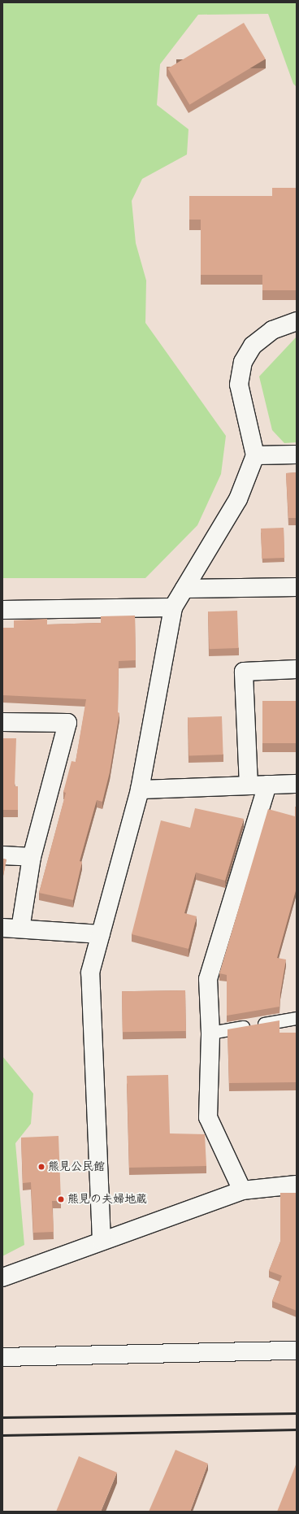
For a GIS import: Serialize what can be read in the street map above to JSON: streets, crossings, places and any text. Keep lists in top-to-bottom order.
{
  "places": ["熊見公民館", "熊見の夫婦地蔵"]
}
